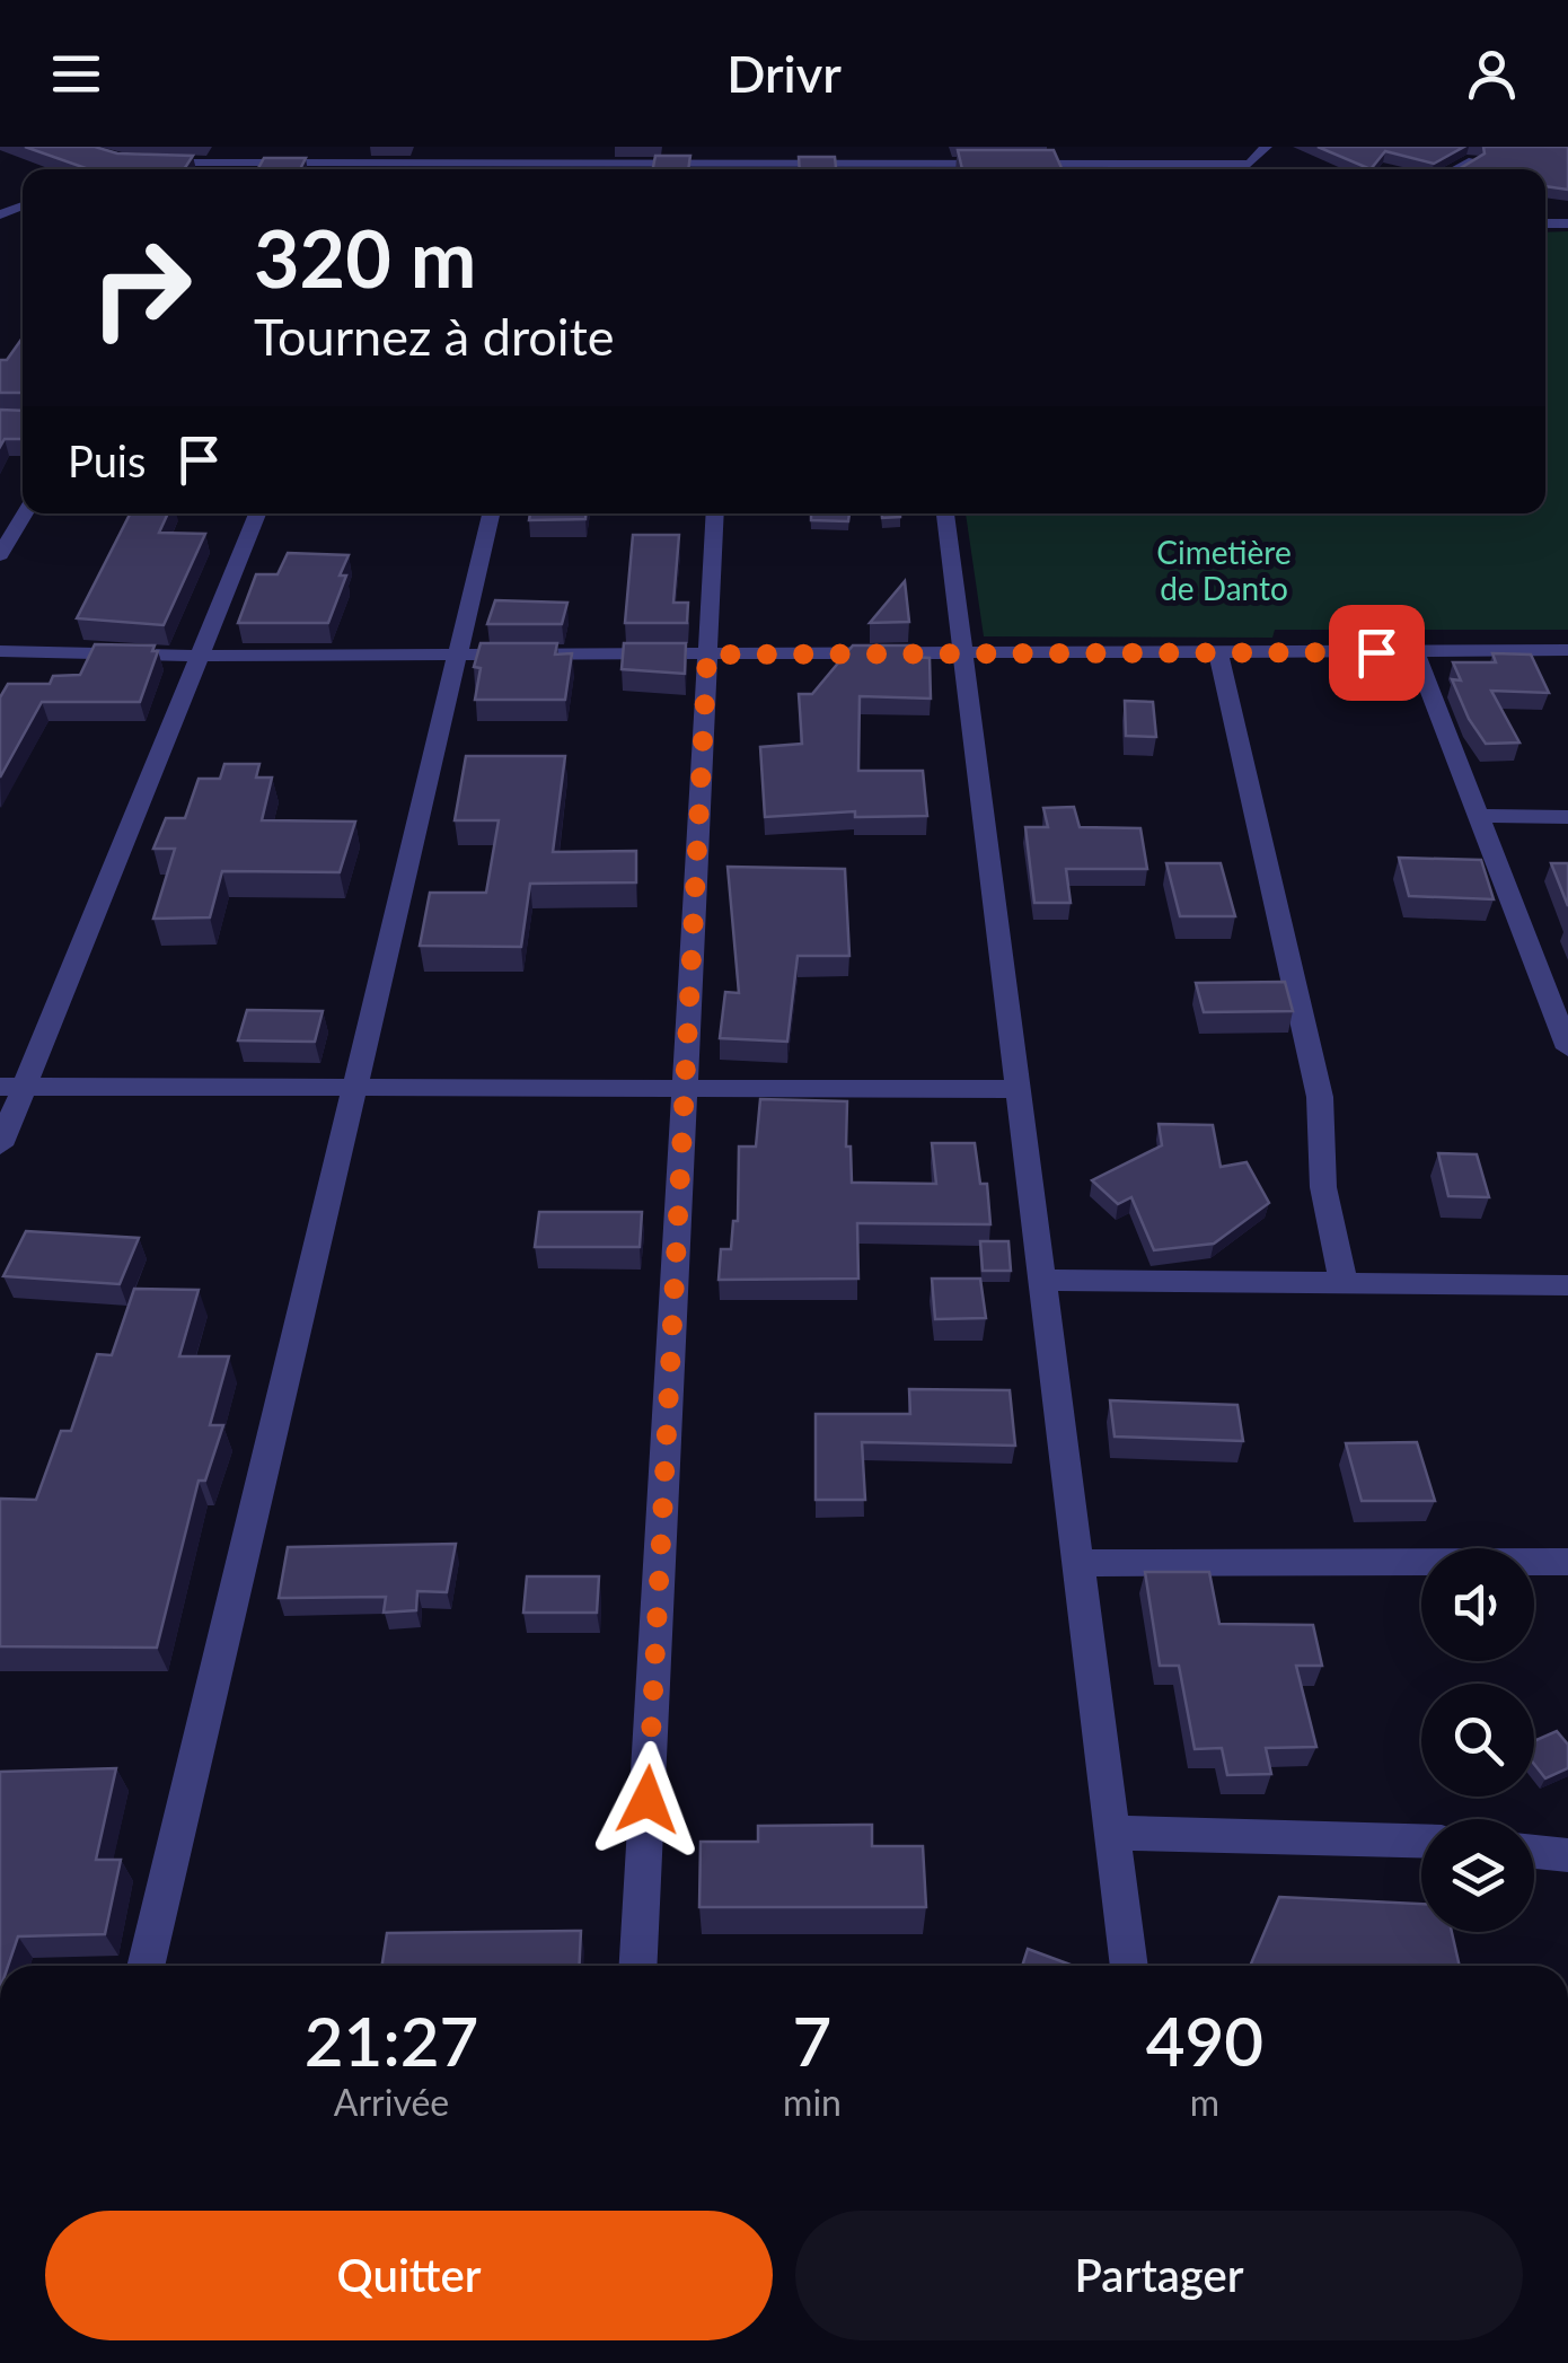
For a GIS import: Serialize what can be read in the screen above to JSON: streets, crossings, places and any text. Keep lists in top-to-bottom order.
{
  "parks": ["Cimetière de Danto"],
  "page": {
    "header": "Drivr",
    "turn": ["320 m", "Tournez à droite"],
    "then": "Puis",
    "eta": [
      "21:27",
      "Arrivée",
      "7",
      "min",
      "490",
      "m"
    ],
    "buttons": ["Quitter", "Partager"]
  }
}
